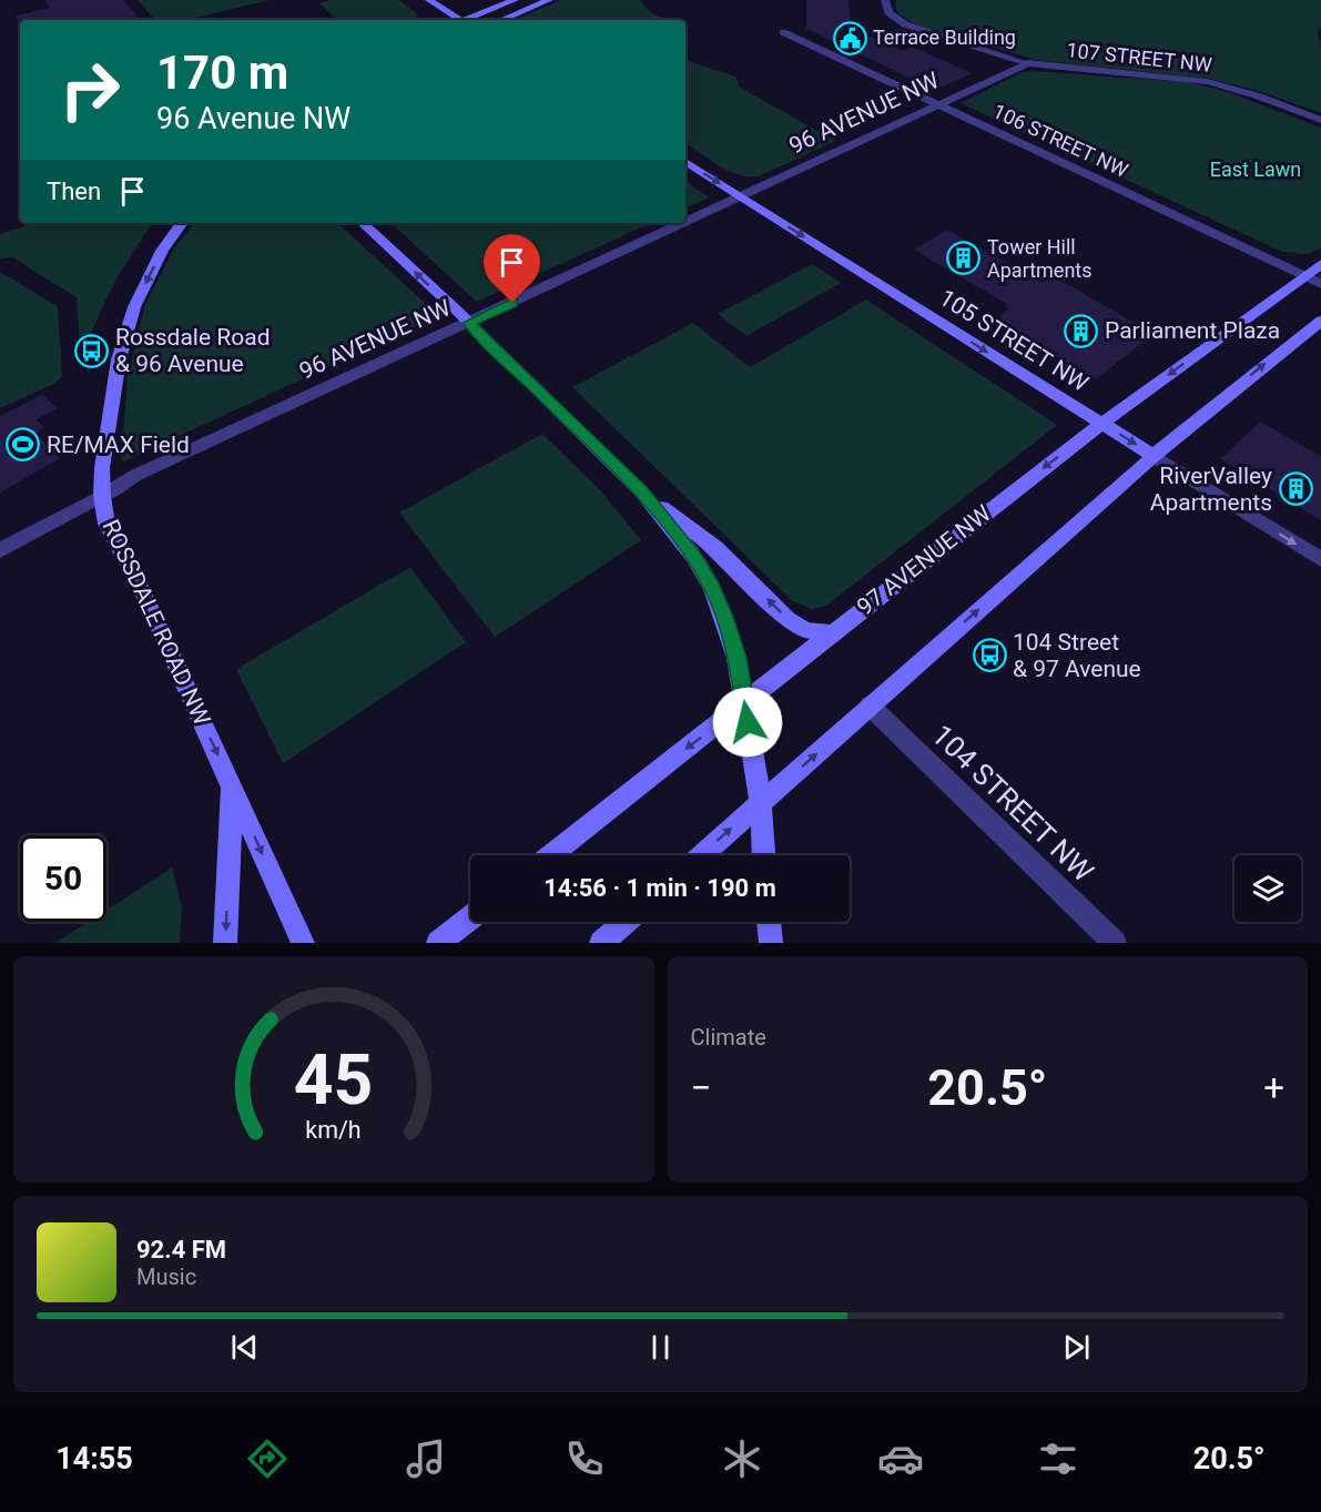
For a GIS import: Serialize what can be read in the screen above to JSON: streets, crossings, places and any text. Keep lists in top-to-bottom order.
{
  "streets": {
    "main road": ["105 STREET NW", "97 AVENUE NW", "ROSSDALE ROAD NW"],
    "street": [
      "107 STREET NW",
      "96 AVENUE NW",
      "106 STREET NW",
      "104 STREET NW"
    ]
  },
  "crossings": [
    ["107 STREET NW", "96 AVENUE NW"],
    ["96 AVENUE NW", "106 STREET NW"],
    ["96 AVENUE NW", "105 STREET NW"],
    ["96 AVENUE NW", "ROSSDALE ROAD NW"],
    ["106 STREET NW", "97 AVENUE NW"],
    ["105 STREET NW", "97 AVENUE NW"]
  ],
  "one_way": ["105 STREET NW", "ROSSDALE ROAD NW"],
  "parks": ["East Lawn"],
  "places": {
    "public building": ["Terrace Building"],
    "building": ["Tower Hill Apartments", "Parliament Plaza", "RiverValley Apartments"],
    "bus stop": ["Rossdale Road & 96 Avenue", "104 Street & 97 Avenue"],
    "sports": ["RE/MAX Field"]
  },
  "page": {
    "turn": ["170 m", "96 Avenue NW"],
    "then": "Then",
    "limit": "50",
    "trip": "14:56 · 1 min · 190 m",
    "tile": "Climate",
    "heat": ["−", "20.5°", "+"],
    "song": ["92.4 FM", "Music"],
    "tabs": ["14:55", "20.5°"],
    "gauge": ["45", "km/h"]
  }
}
